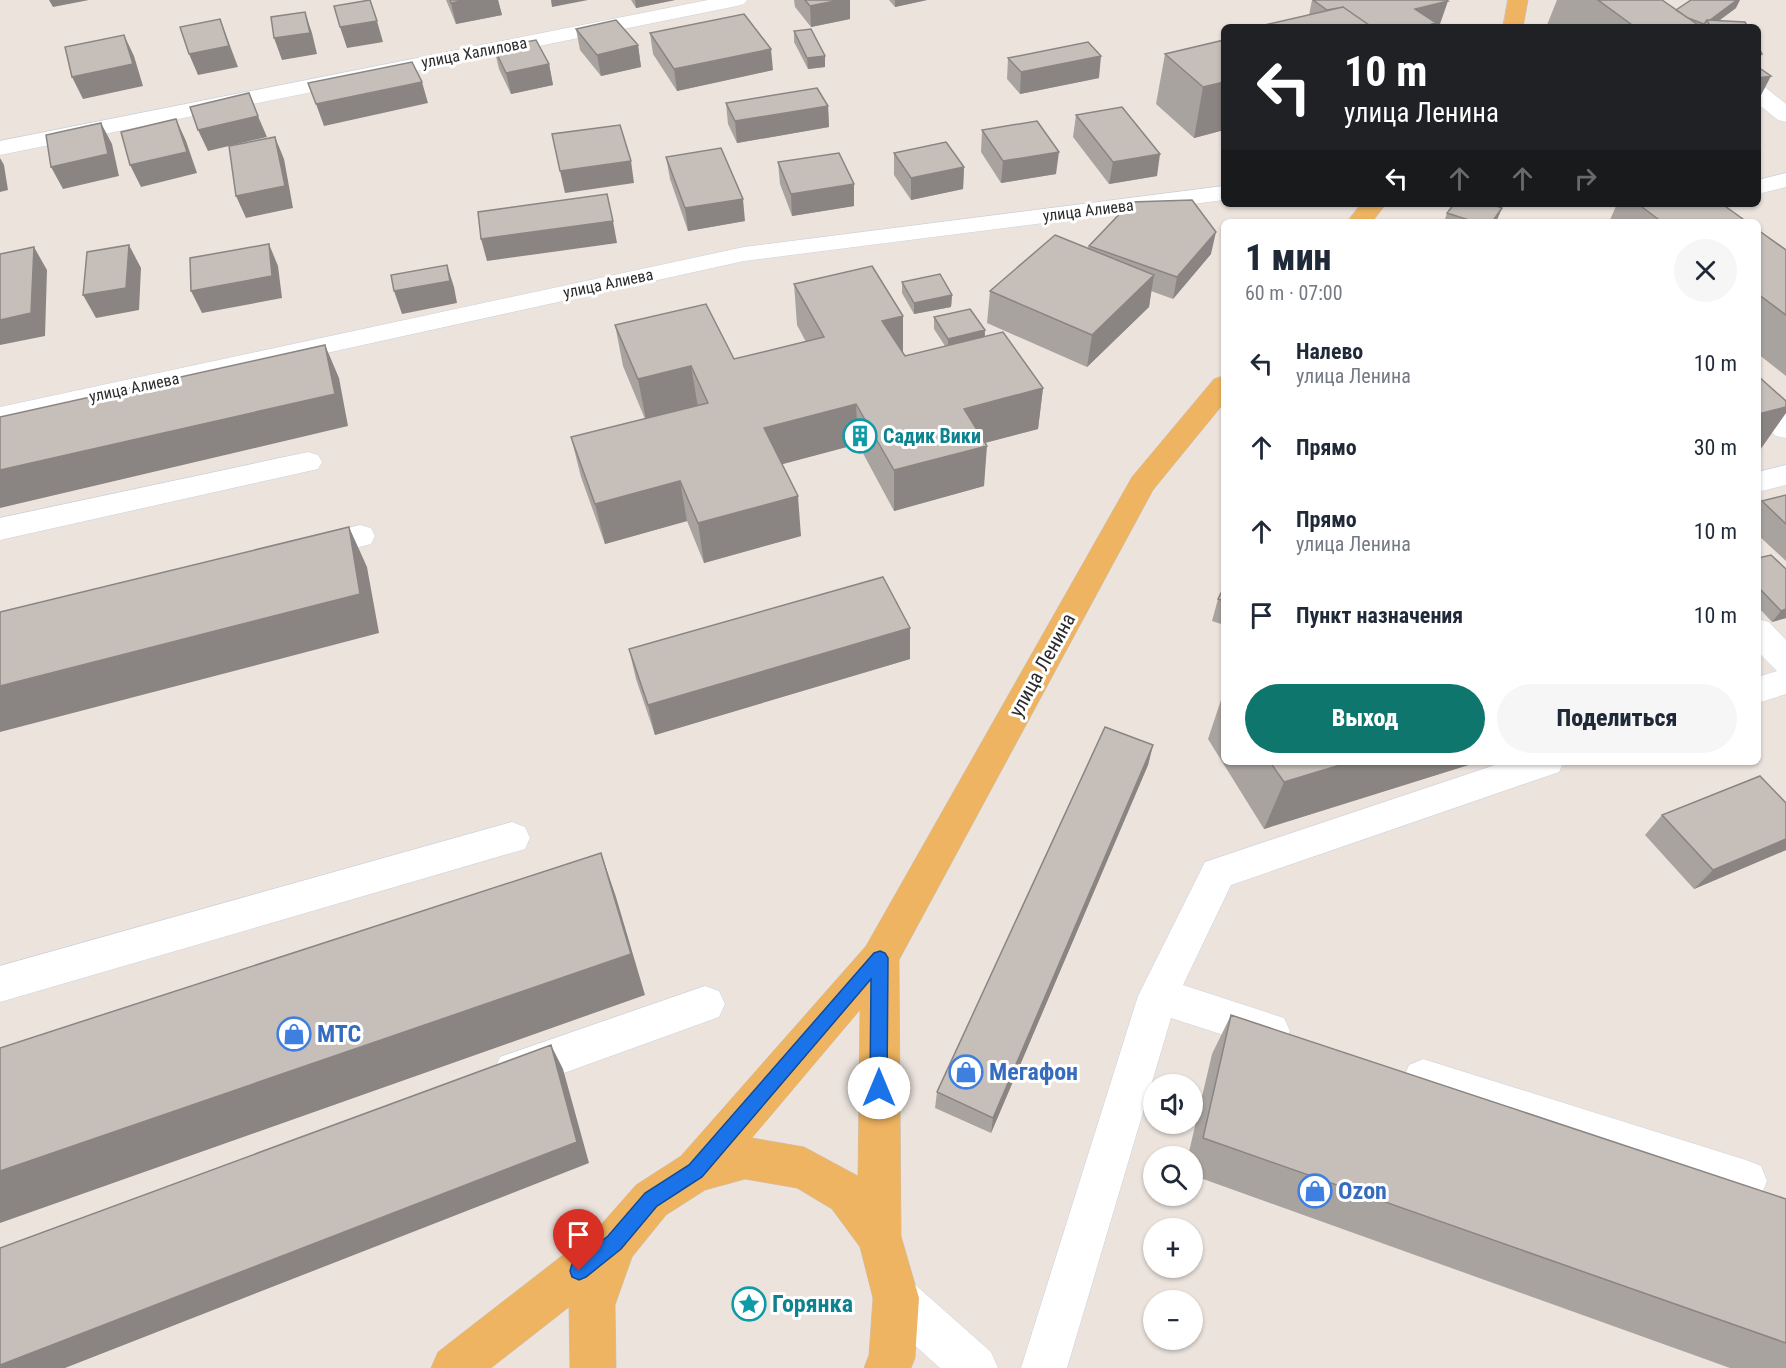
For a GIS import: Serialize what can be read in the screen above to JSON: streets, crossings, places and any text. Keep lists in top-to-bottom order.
{
  "streets": {
    "main road": ["улица Ленина"],
    "street": ["улица Халилова", "улица Алиева"]
  },
  "places": {
    "building": ["Садик Вики"],
    "shop": ["МТС", "Мегафон", "Ozon"],
    "place": ["Горянка"]
  },
  "page": {
    "turn": ["10 m", "улица Ленина"],
    "heading": ["1 мин", "60 m · 07:00"],
    "list": [
      {
        "name": "Налево",
        "note": "улица Ленина",
        "value": "10 m"
      },
      {
        "name": "Прямо",
        "value": "30 m"
      },
      {
        "name": "Прямо",
        "note": "улица Ленина",
        "value": "10 m"
      },
      {
        "name": "Пункт назначения",
        "value": "10 m"
      }
    ],
    "buttons": ["Выход", "Поделиться"],
    "map_buttons": ["+", "−"]
  }
}
